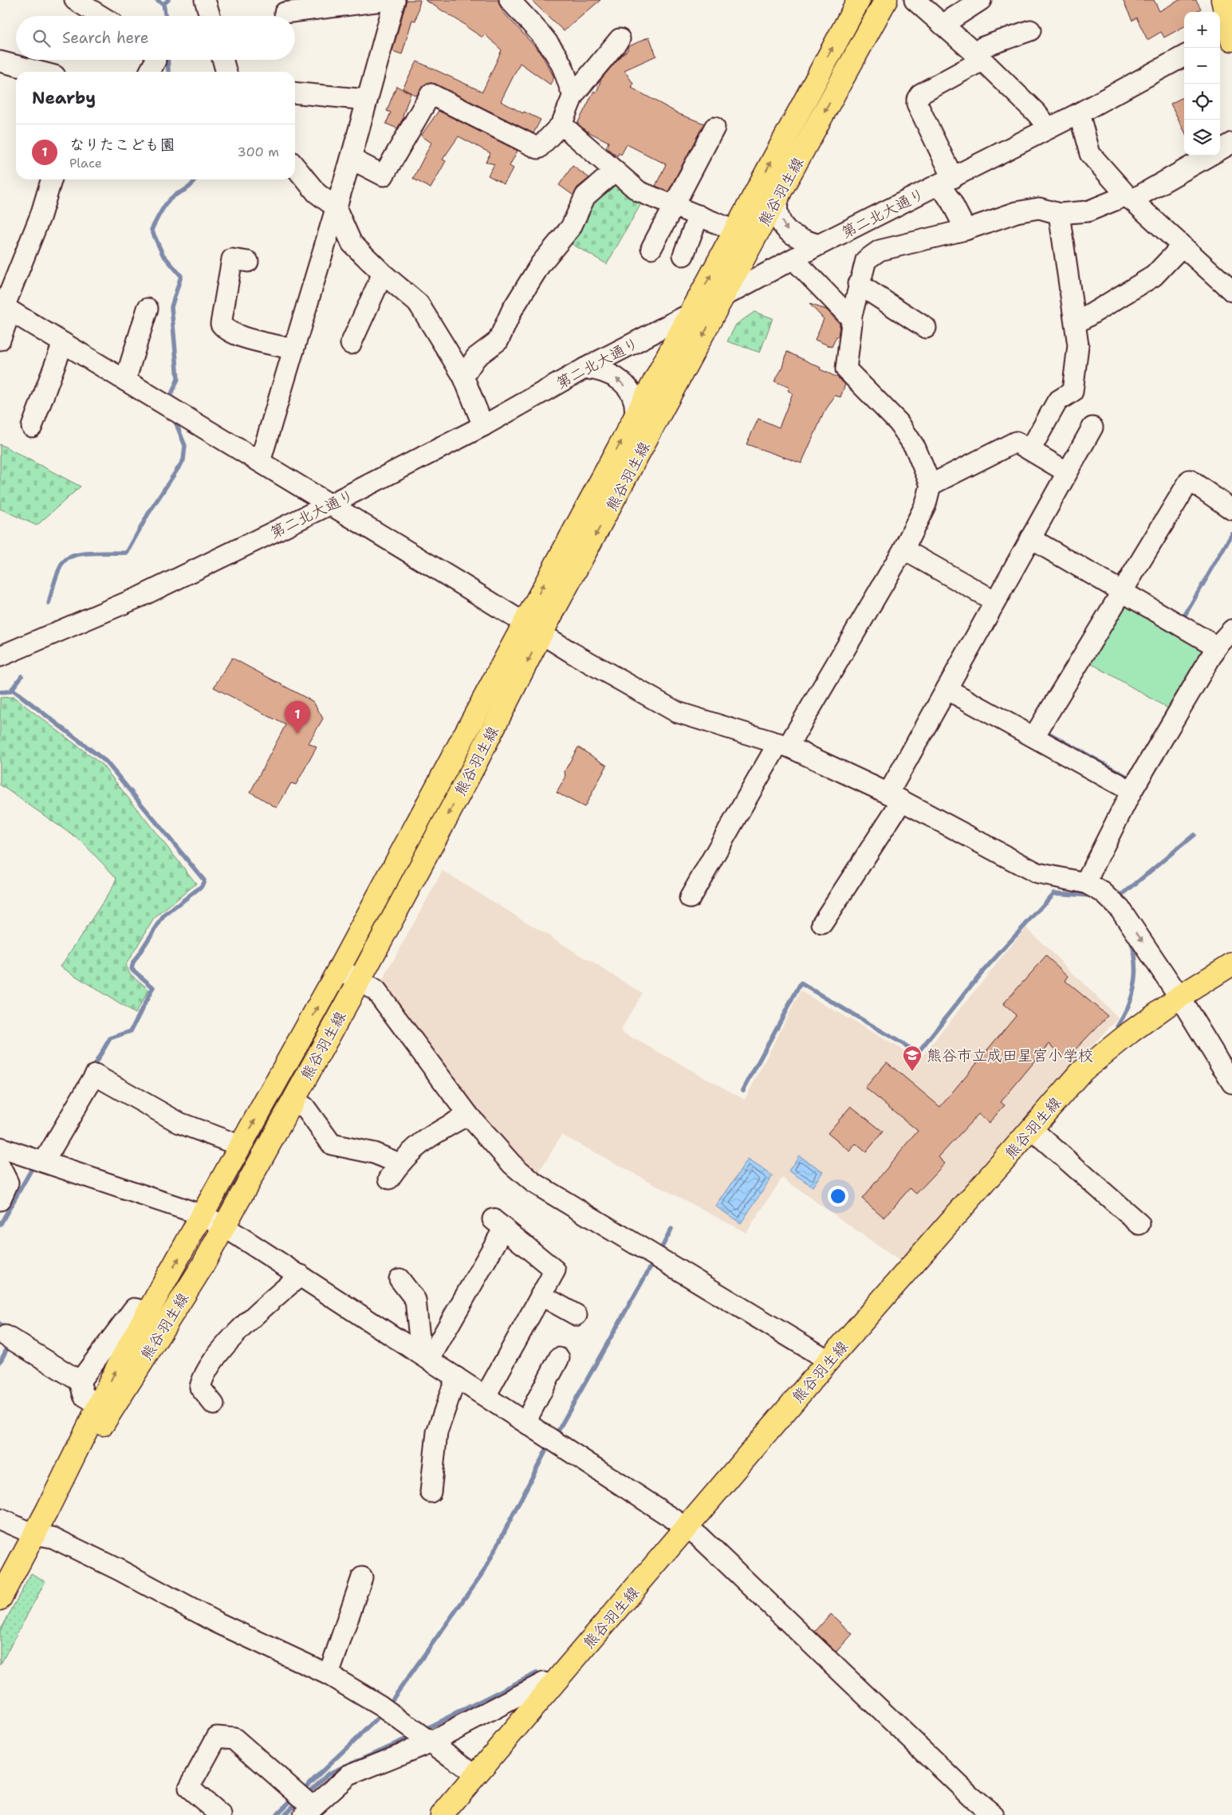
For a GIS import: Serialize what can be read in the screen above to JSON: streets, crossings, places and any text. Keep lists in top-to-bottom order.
{
  "streets": {
    "main road": ["熊谷羽生線"],
    "street": ["第二北大通り"]
  },
  "crossings": [
    ["熊谷羽生線", "第二北大通り"]
  ],
  "places": {
    "school or university": ["熊谷市立成田星宮小学校"]
  },
  "page": {
    "map_buttons": ["+", "−"],
    "search": "Search here",
    "heading": "Nearby",
    "list": [
      {
        "mark": "1",
        "name": "なりたこども園",
        "note": "Place",
        "value": "300 m"
      }
    ],
    "pins": "1"
  }
}
